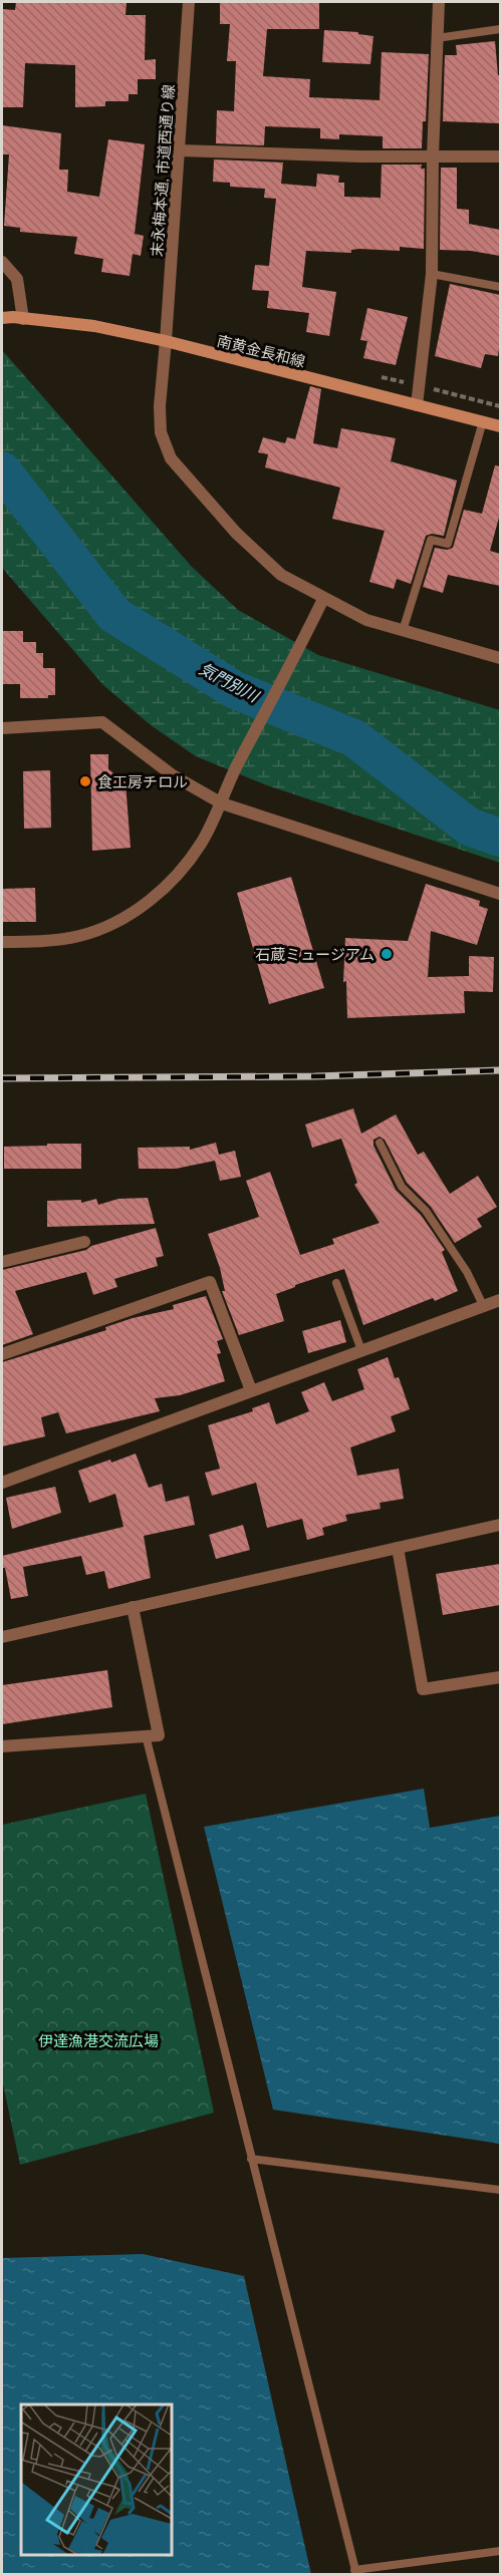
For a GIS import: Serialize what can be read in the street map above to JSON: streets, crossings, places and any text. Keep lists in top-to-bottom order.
{
  "streets": {
    "main road": ["南黄金長和線"],
    "street": ["末永梅本通, 市道西通り線"]
  },
  "crossings": [
    ["末永梅本通, 市道西通り線", "南黄金長和線"]
  ],
  "water": ["気門別川"],
  "parks": ["伊達漁港交流広場"],
  "places": ["食工房チロル", "石蔵ミュージアム"]
}
